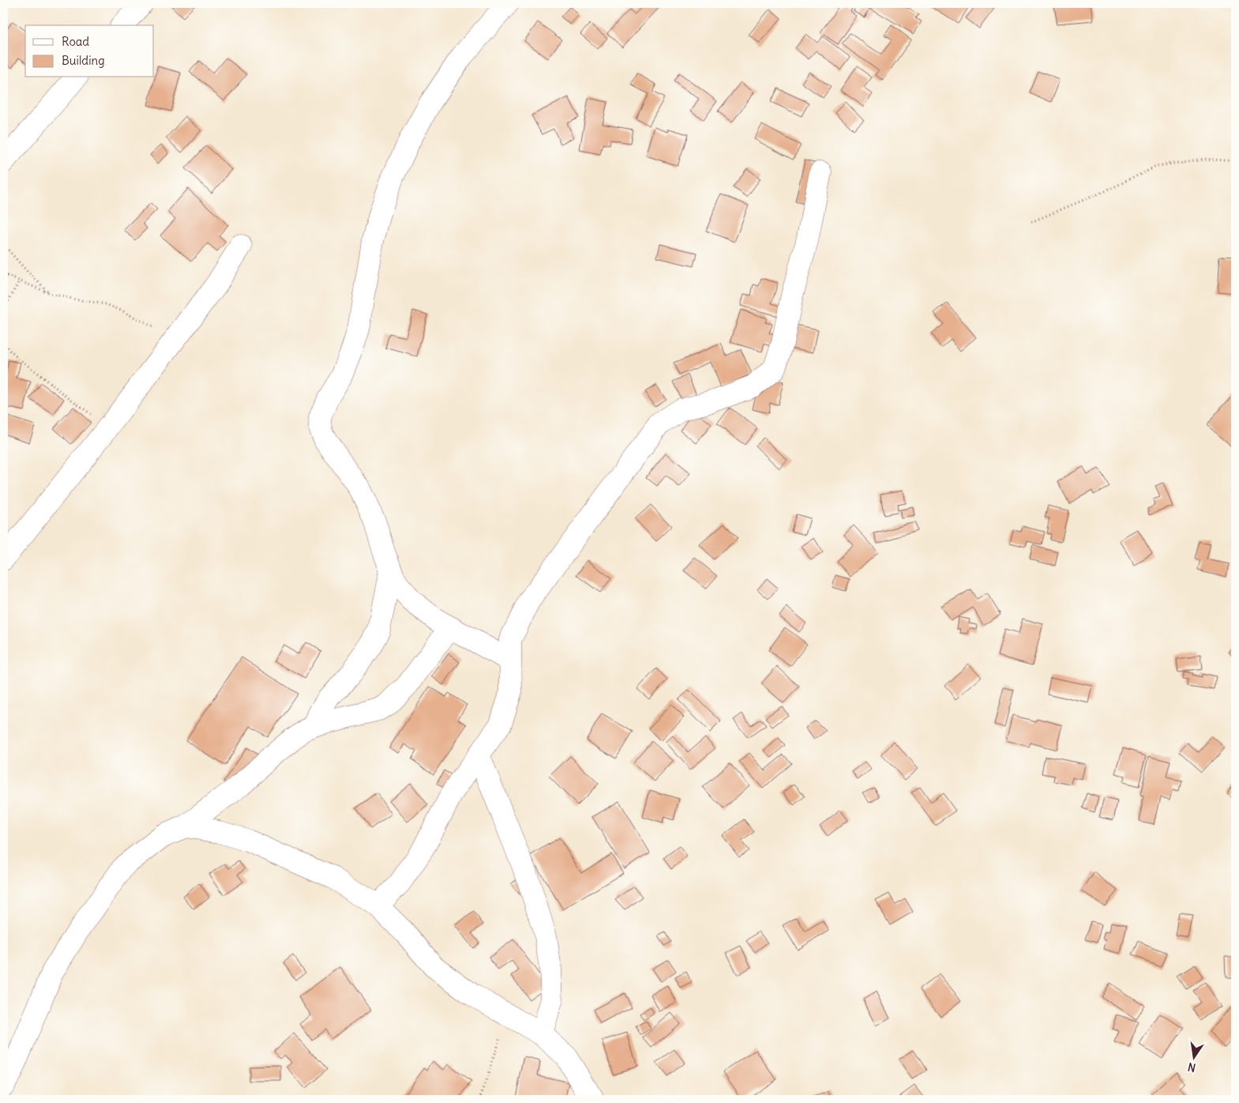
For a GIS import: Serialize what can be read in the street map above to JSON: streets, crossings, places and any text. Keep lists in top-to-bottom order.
{
  "legend": ["Road", "Building"],
  "north": "bottom"
}
